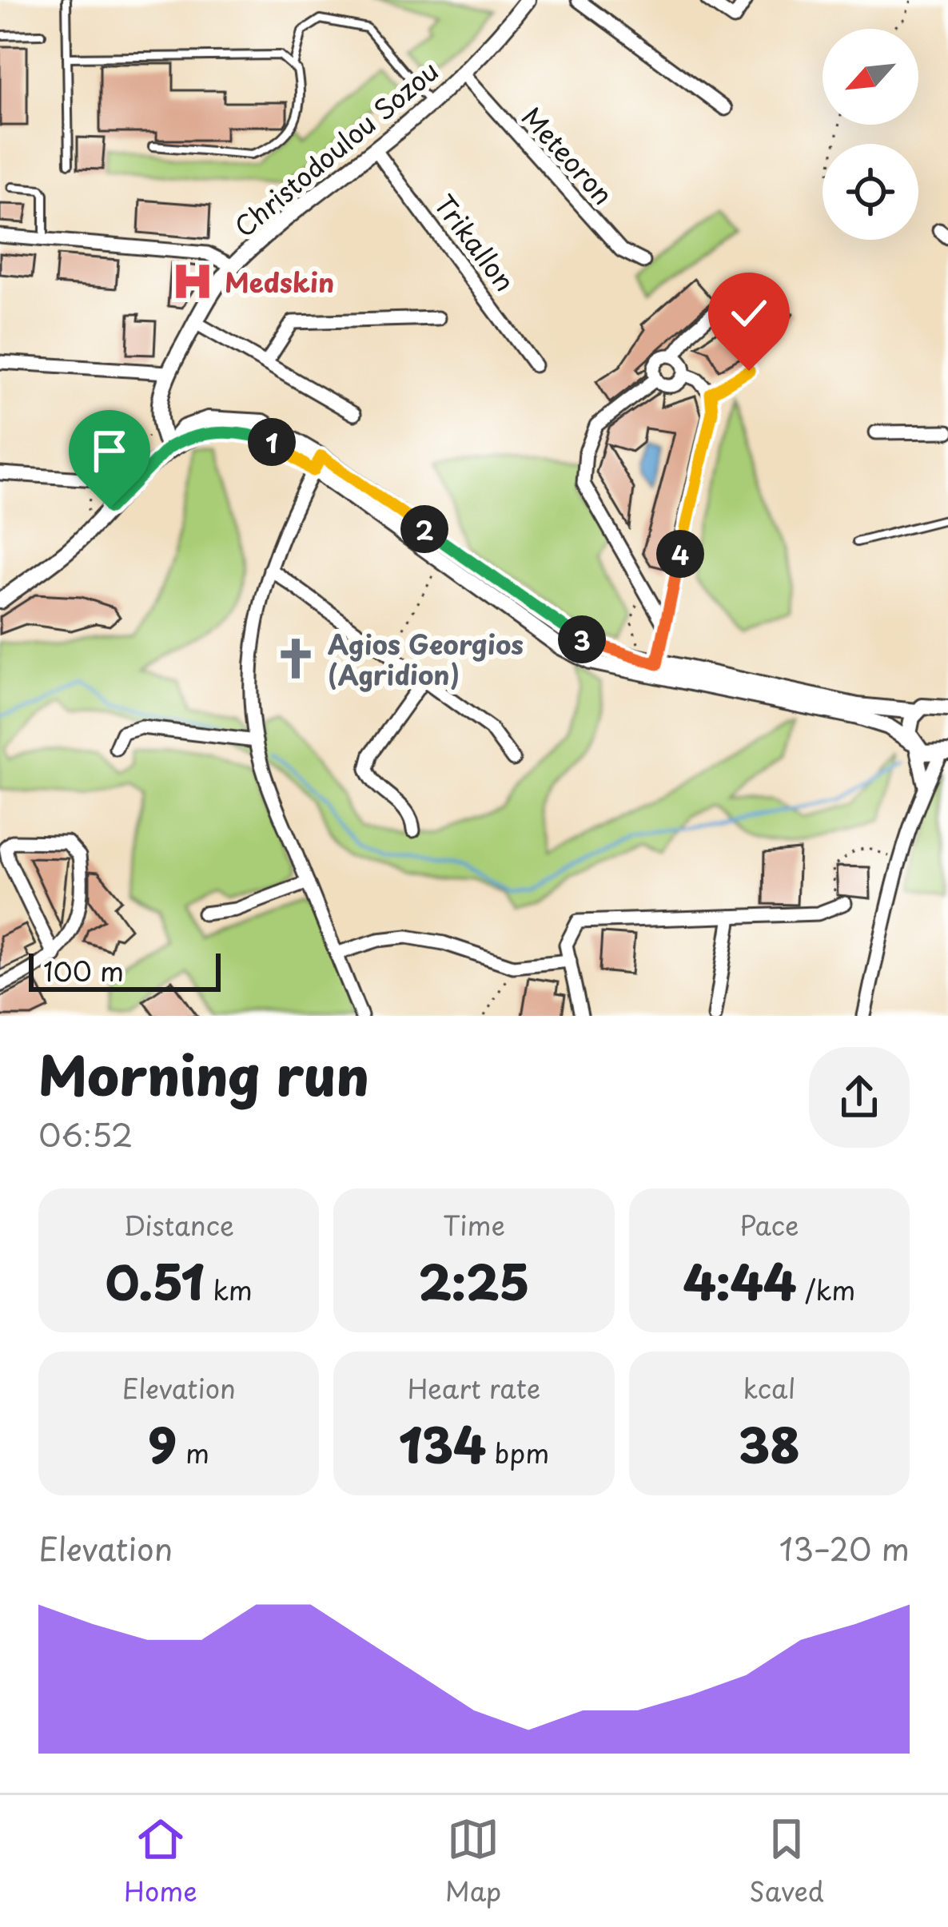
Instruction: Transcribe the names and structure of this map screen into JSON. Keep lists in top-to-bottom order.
{
  "streets": {
    "street": ["Christodoulou Sozou", "Meteoron", "Trikallon"]
  },
  "crossings": [
    ["Christodoulou Sozou", "Meteoron"],
    ["Christodoulou Sozou", "Trikallon"]
  ],
  "places": {
    "hospital": ["Medskin"],
    "church": ["Agios Georgios (Agridion)"]
  },
  "scale_bar": "100 m",
  "north": "bottom left",
  "page": {
    "pins": [
      "1",
      "2",
      "4",
      "3"
    ],
    "scale": "100 m",
    "heading": ["Morning run", "06:52"],
    "stats": [
      ["Distance", "0.51 km"],
      ["Time", "2:25"],
      ["Pace", "4:44 /km"],
      ["Elevation", "9 m"],
      ["Heart rate", "134 bpm"],
      ["kcal", "38"]
    ],
    "chart": ["Elevation", "13–20 m"],
    "tabs": ["Home", "Map", "Saved"]
  }
}
